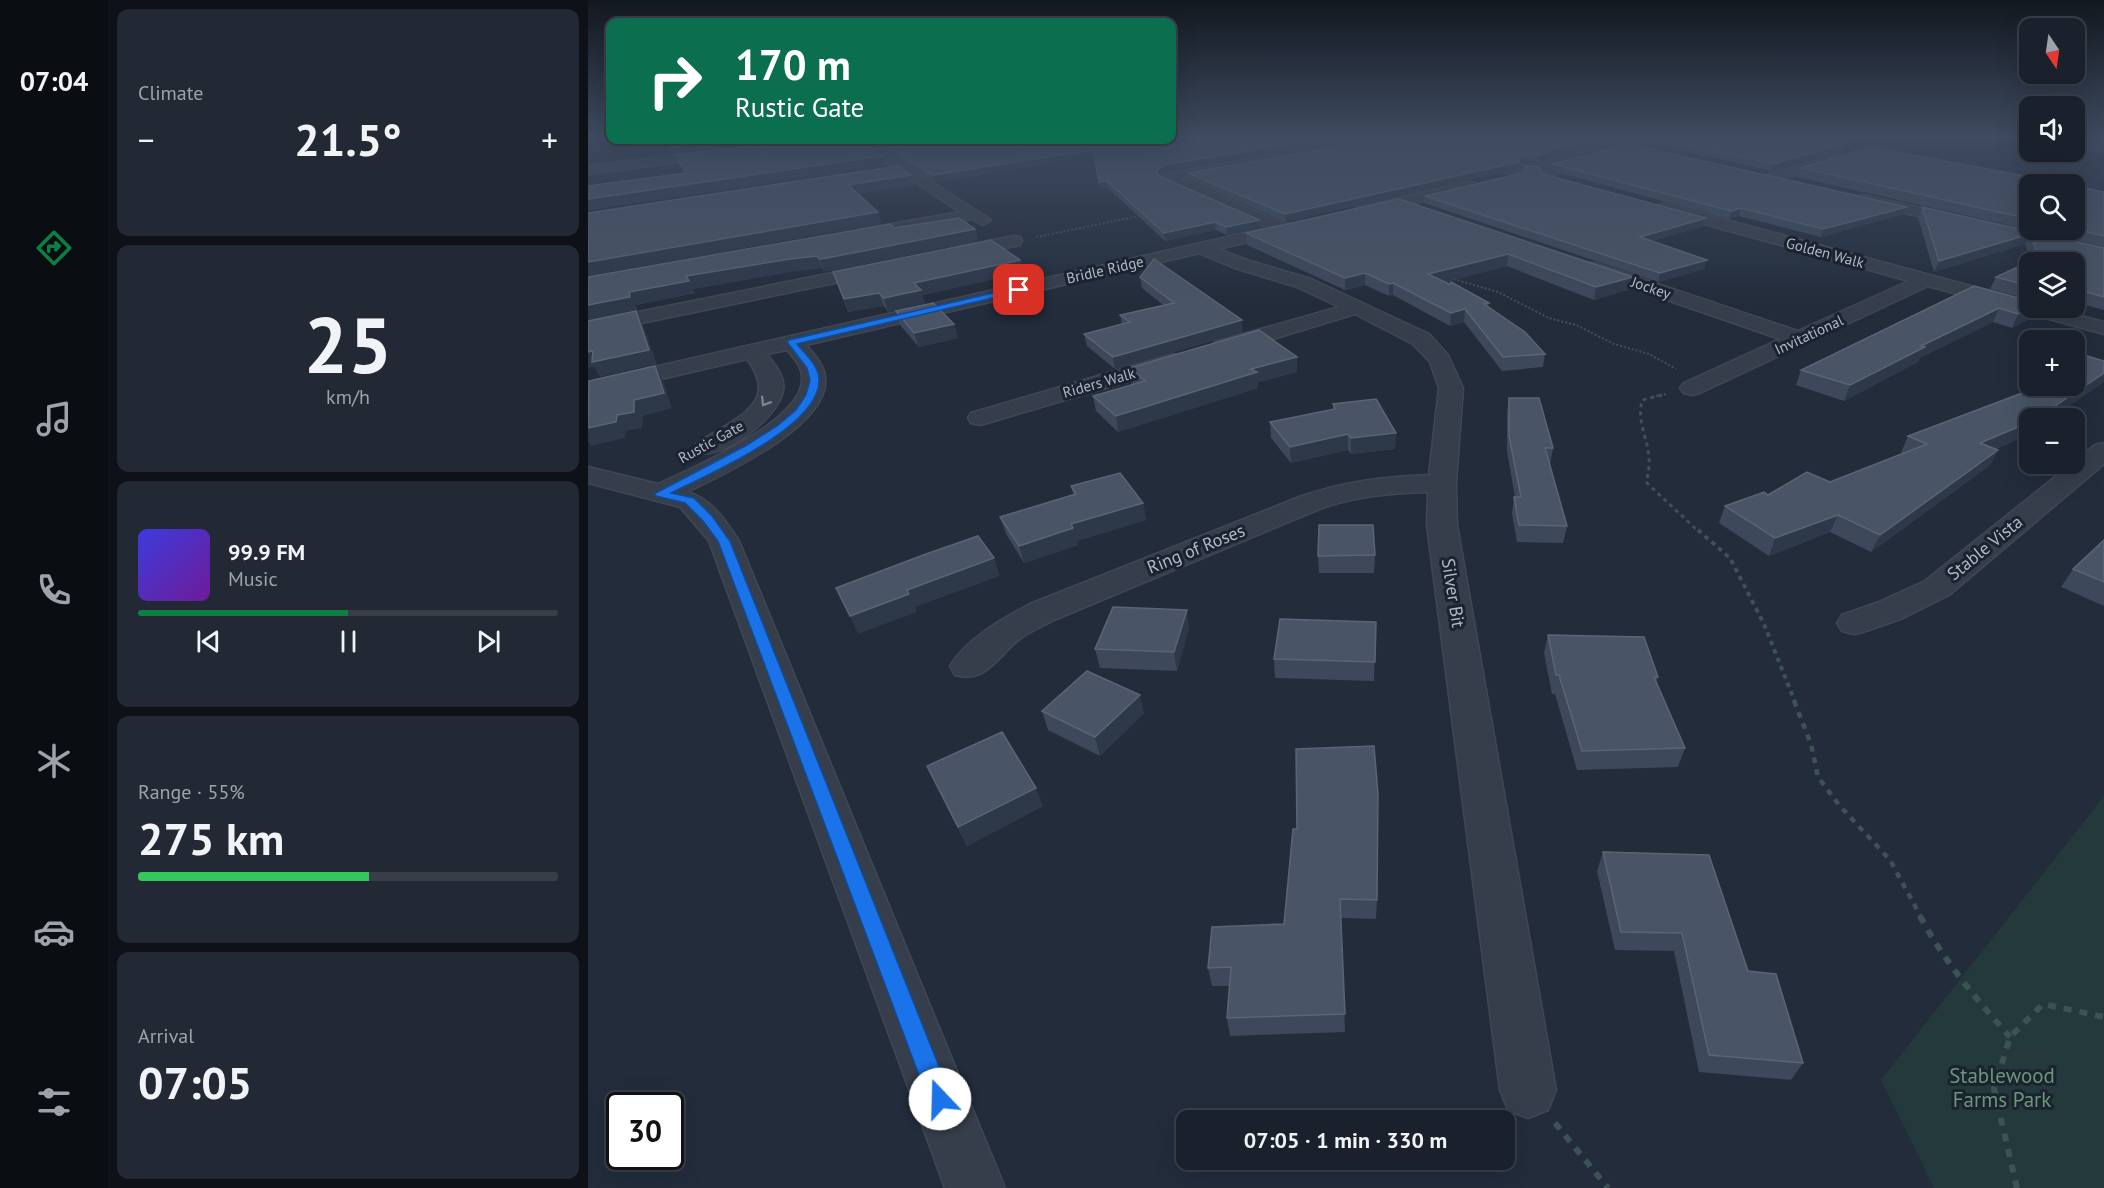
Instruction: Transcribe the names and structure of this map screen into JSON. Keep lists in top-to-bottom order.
{
  "streets": {
    "street": [
      "Golden Walk",
      "Bridle Ridge",
      "Jockey",
      "Invitational",
      "Riders Walk",
      "Rustic Gate",
      "Stable Vista",
      "Ring of Roses",
      "Silver Bit"
    ]
  },
  "crossings": [
    ["Golden Walk", "Invitational"],
    ["Bridle Ridge", "Rustic Gate"],
    ["Bridle Ridge", "Silver Bit"],
    ["Jockey", "Invitational"],
    ["Riders Walk", "Silver Bit"],
    ["Ring of Roses", "Silver Bit"]
  ],
  "one_way": ["Rustic Gate"],
  "parks": ["Stablewood Farms Park"],
  "north": "bottom",
  "page": {
    "tabs": "07:04",
    "tile": [
      "Climate",
      ["25", "km/h"],
      ["Range · 55%", "275 km"],
      ["Arrival", "07:05"]
    ],
    "map_buttons": ["+", "−"],
    "turn": ["170 m", "Rustic Gate"],
    "heat": ["−", "21.5°", "+"],
    "song": ["99.9 FM", "Music"],
    "limit": "30",
    "trip": "07:05 · 1 min · 330 m"
  }
}
